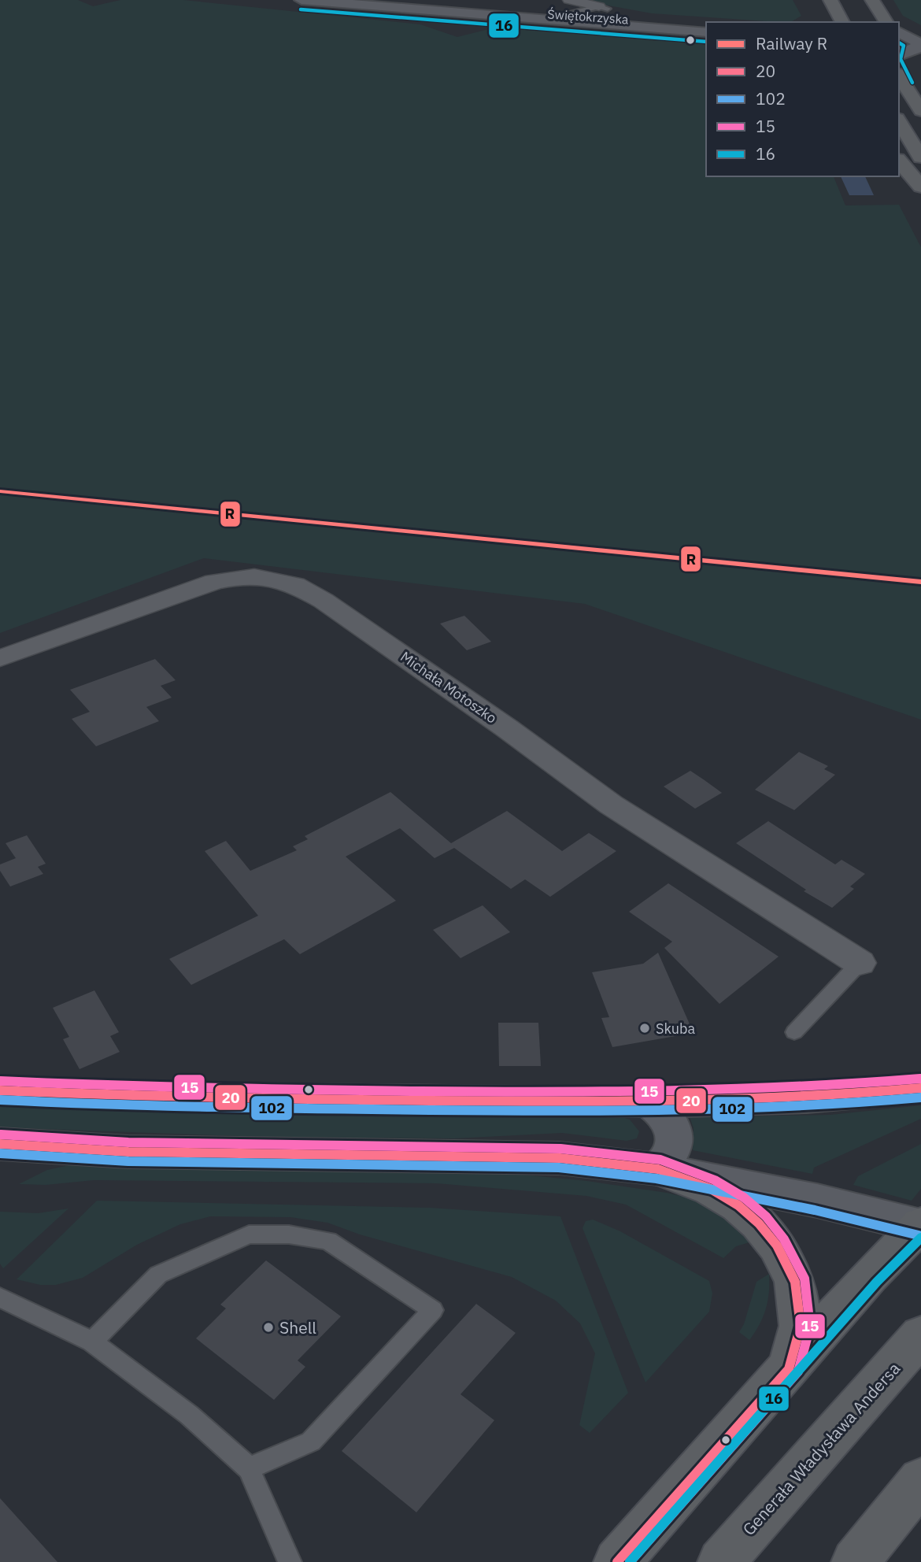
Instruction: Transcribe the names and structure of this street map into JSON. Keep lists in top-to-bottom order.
{
  "streets": {
    "highway": ["Generała Władysława Andersa"],
    "main road": ["Świętokrzyska"],
    "street": ["Michała Motoszko"]
  },
  "places": ["Skuba", "Shell"],
  "lines": [
    "transit line 16",
    "rail line R",
    "transit line 15",
    "transit line 20",
    "transit line 102"
  ],
  "legend": [
    "Railway R",
    "20",
    "102",
    "15",
    "16"
  ]
}
